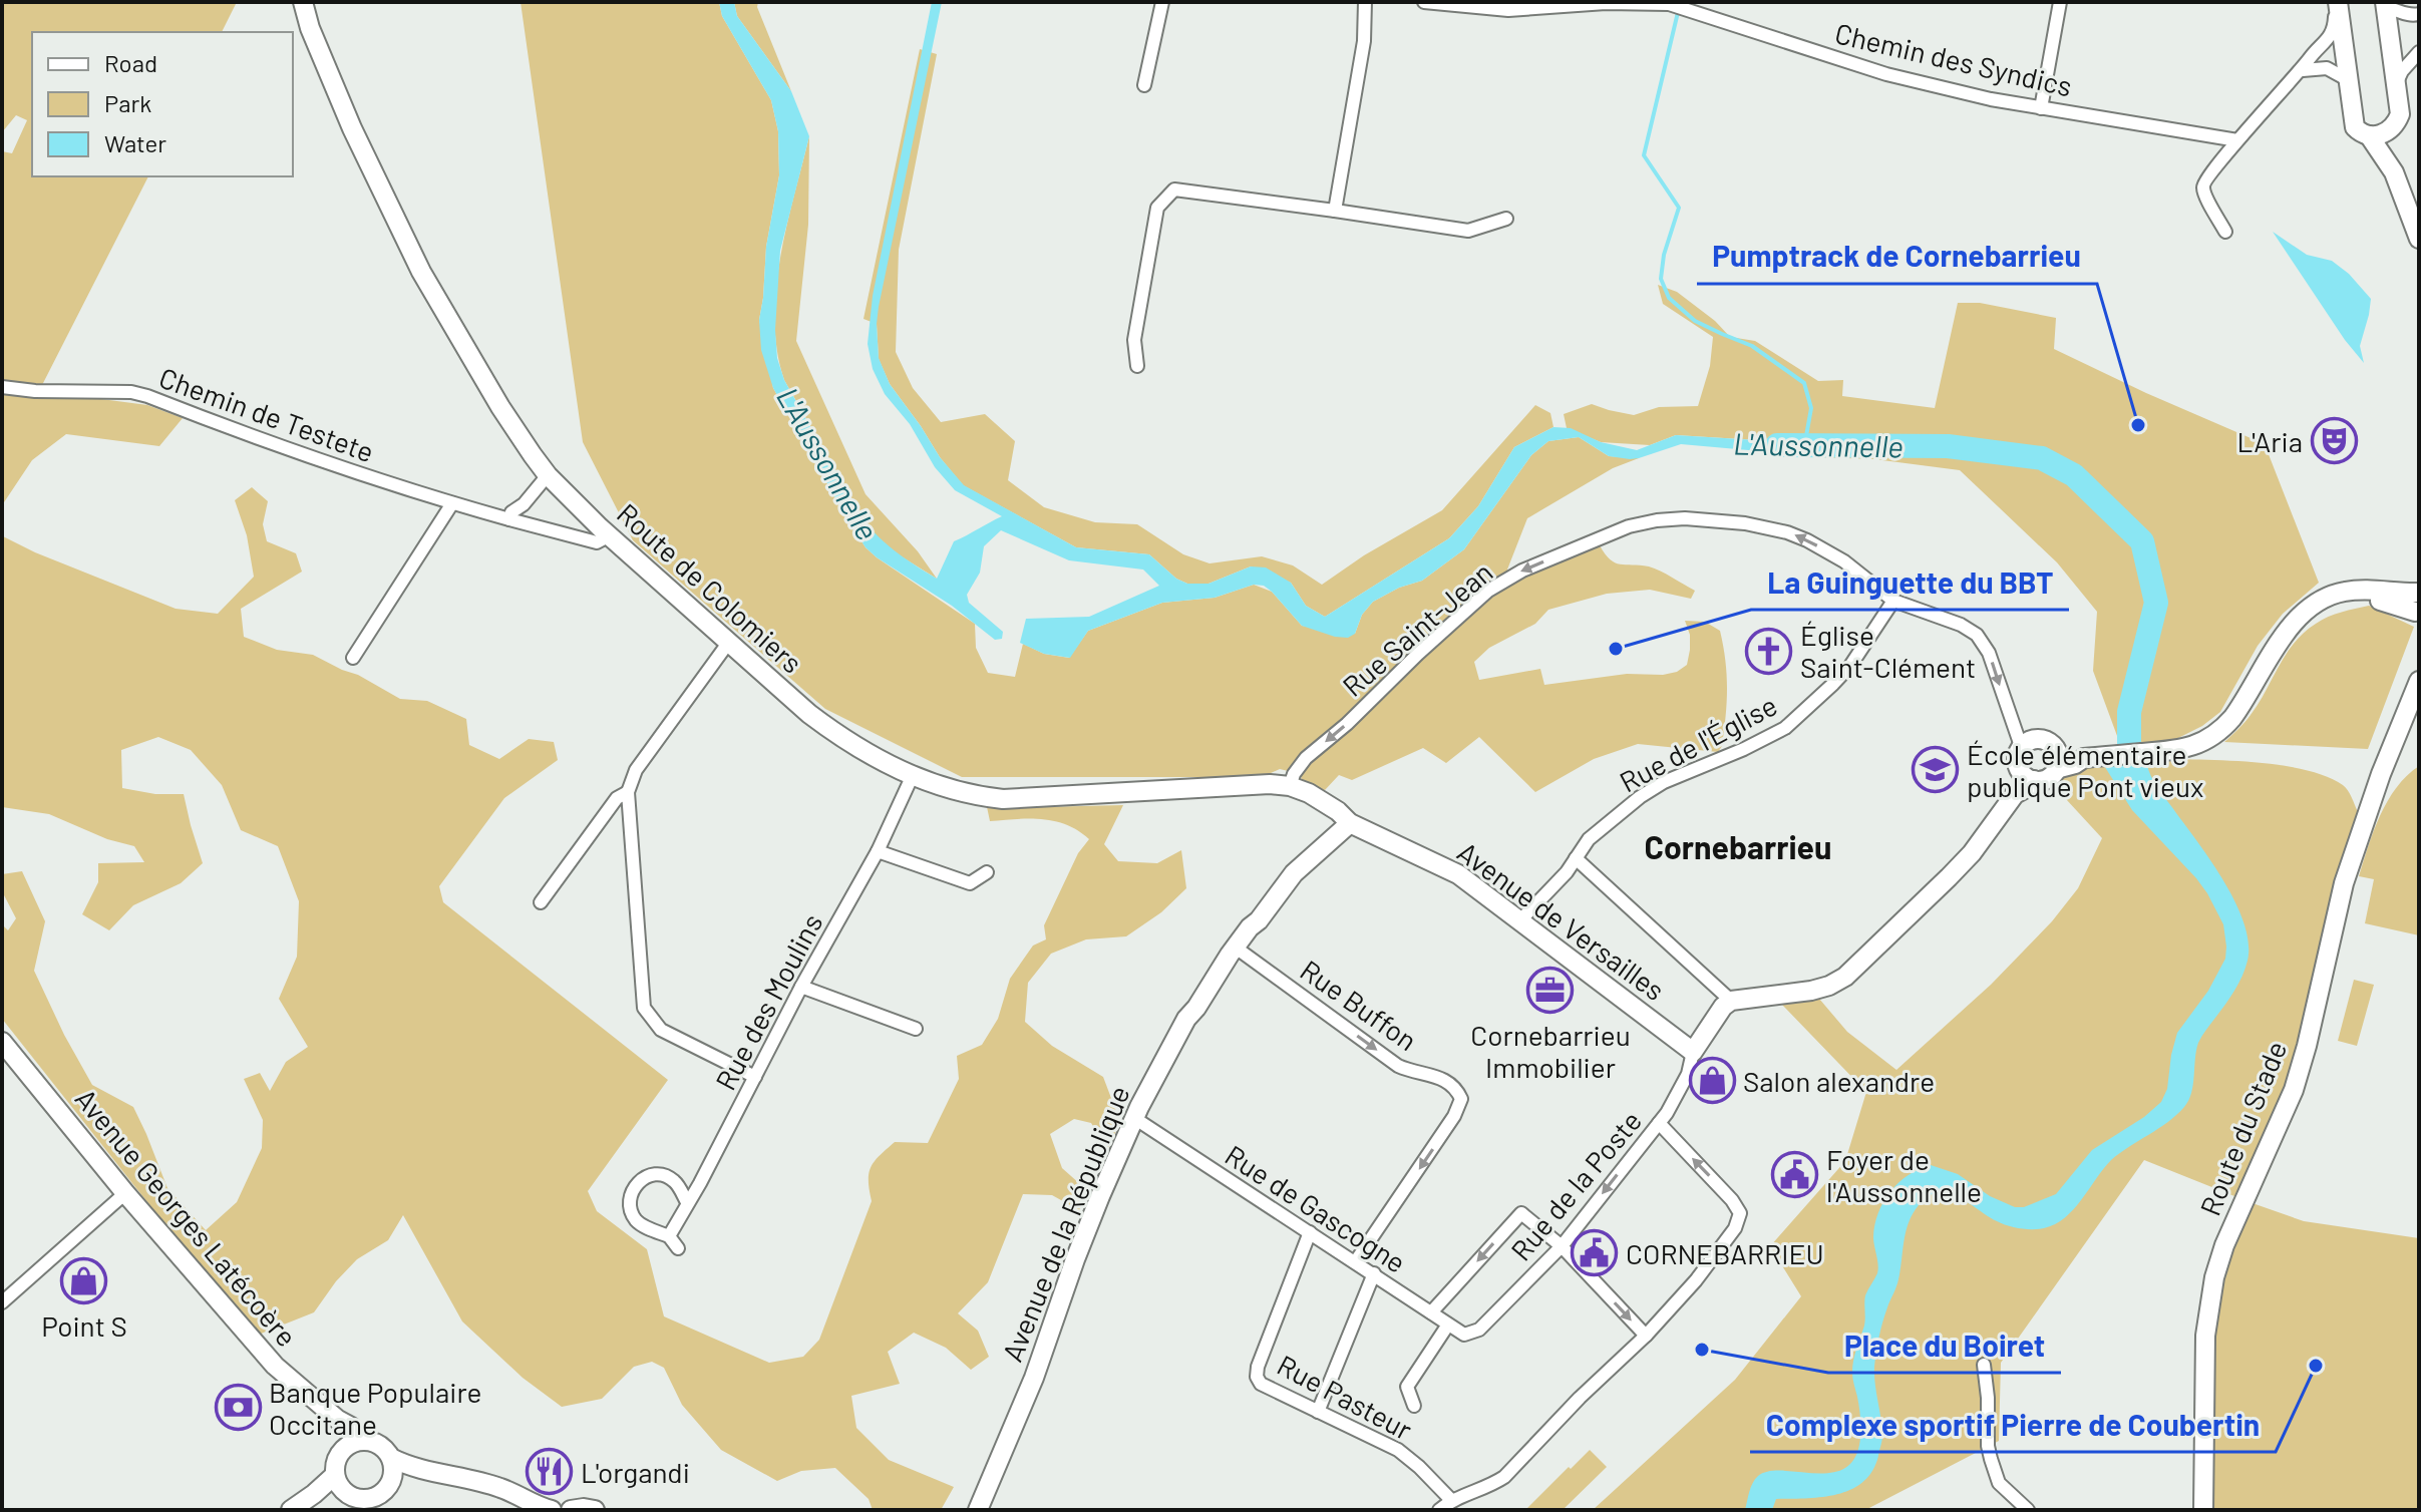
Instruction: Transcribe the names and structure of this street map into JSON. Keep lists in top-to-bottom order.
{
  "streets": {
    "street": [
      "Chemin des Syndics",
      "Chemin de Testete",
      "Route de Colomiers",
      "Rue Saint-Jean",
      "Rue de l'Église",
      "Avenue de Versailles",
      "Rue des Moulins",
      "Rue Buffon",
      "Route du Stade",
      "Rue de la Poste",
      "Rue de Gascogne",
      "Avenue Georges Latécoère",
      "Avenue de la République",
      "Rue Pasteur"
    ]
  },
  "crossings": [
    ["Chemin de Testete", "Route de Colomiers"],
    ["Route de Colomiers", "Rue Saint-Jean"],
    ["Route de Colomiers", "Avenue de Versailles"],
    ["Route de Colomiers", "Rue des Moulins"],
    ["Route de Colomiers", "Avenue de la République"],
    ["Rue Saint-Jean", "Rue de l'Église"],
    ["Rue de l'Église", "Avenue de Versailles"],
    ["Avenue de Versailles", "Rue de la Poste"],
    ["Avenue de Versailles", "Avenue de la République"],
    ["Rue Buffon", "Rue de Gascogne"],
    ["Rue Buffon", "Avenue de la République"],
    ["Rue de la Poste", "Rue de Gascogne"],
    ["Rue de Gascogne", "Avenue de la République"],
    ["Rue de Gascogne", "Rue Pasteur"]
  ],
  "one_way": ["Rue de la Poste"],
  "districts": ["Cornebarrieu"],
  "water": ["L'Aussonnelle"],
  "places": {
    "other": [
      "Pumptrack de Cornebarrieu",
      "La Guinguette du BBT",
      "Place du Boiret",
      "Complexe sportif Pierre de Coubertin"
    ],
    "theatre": ["L'Aria"],
    "church": ["Église Saint-Clément"],
    "school or university": ["École élémentaire publique Pont vieux"],
    "office": ["Cornebarrieu Immobilier"],
    "shop": ["Salon alexandre", "Point S"],
    "public building": ["Foyer de l'Aussonnelle", "CORNEBARRIEU"],
    "bank": ["Banque Populaire Occitane"],
    "restaurant": ["L'organdi"]
  },
  "legend": ["Road", "Park", "Water"]
}
